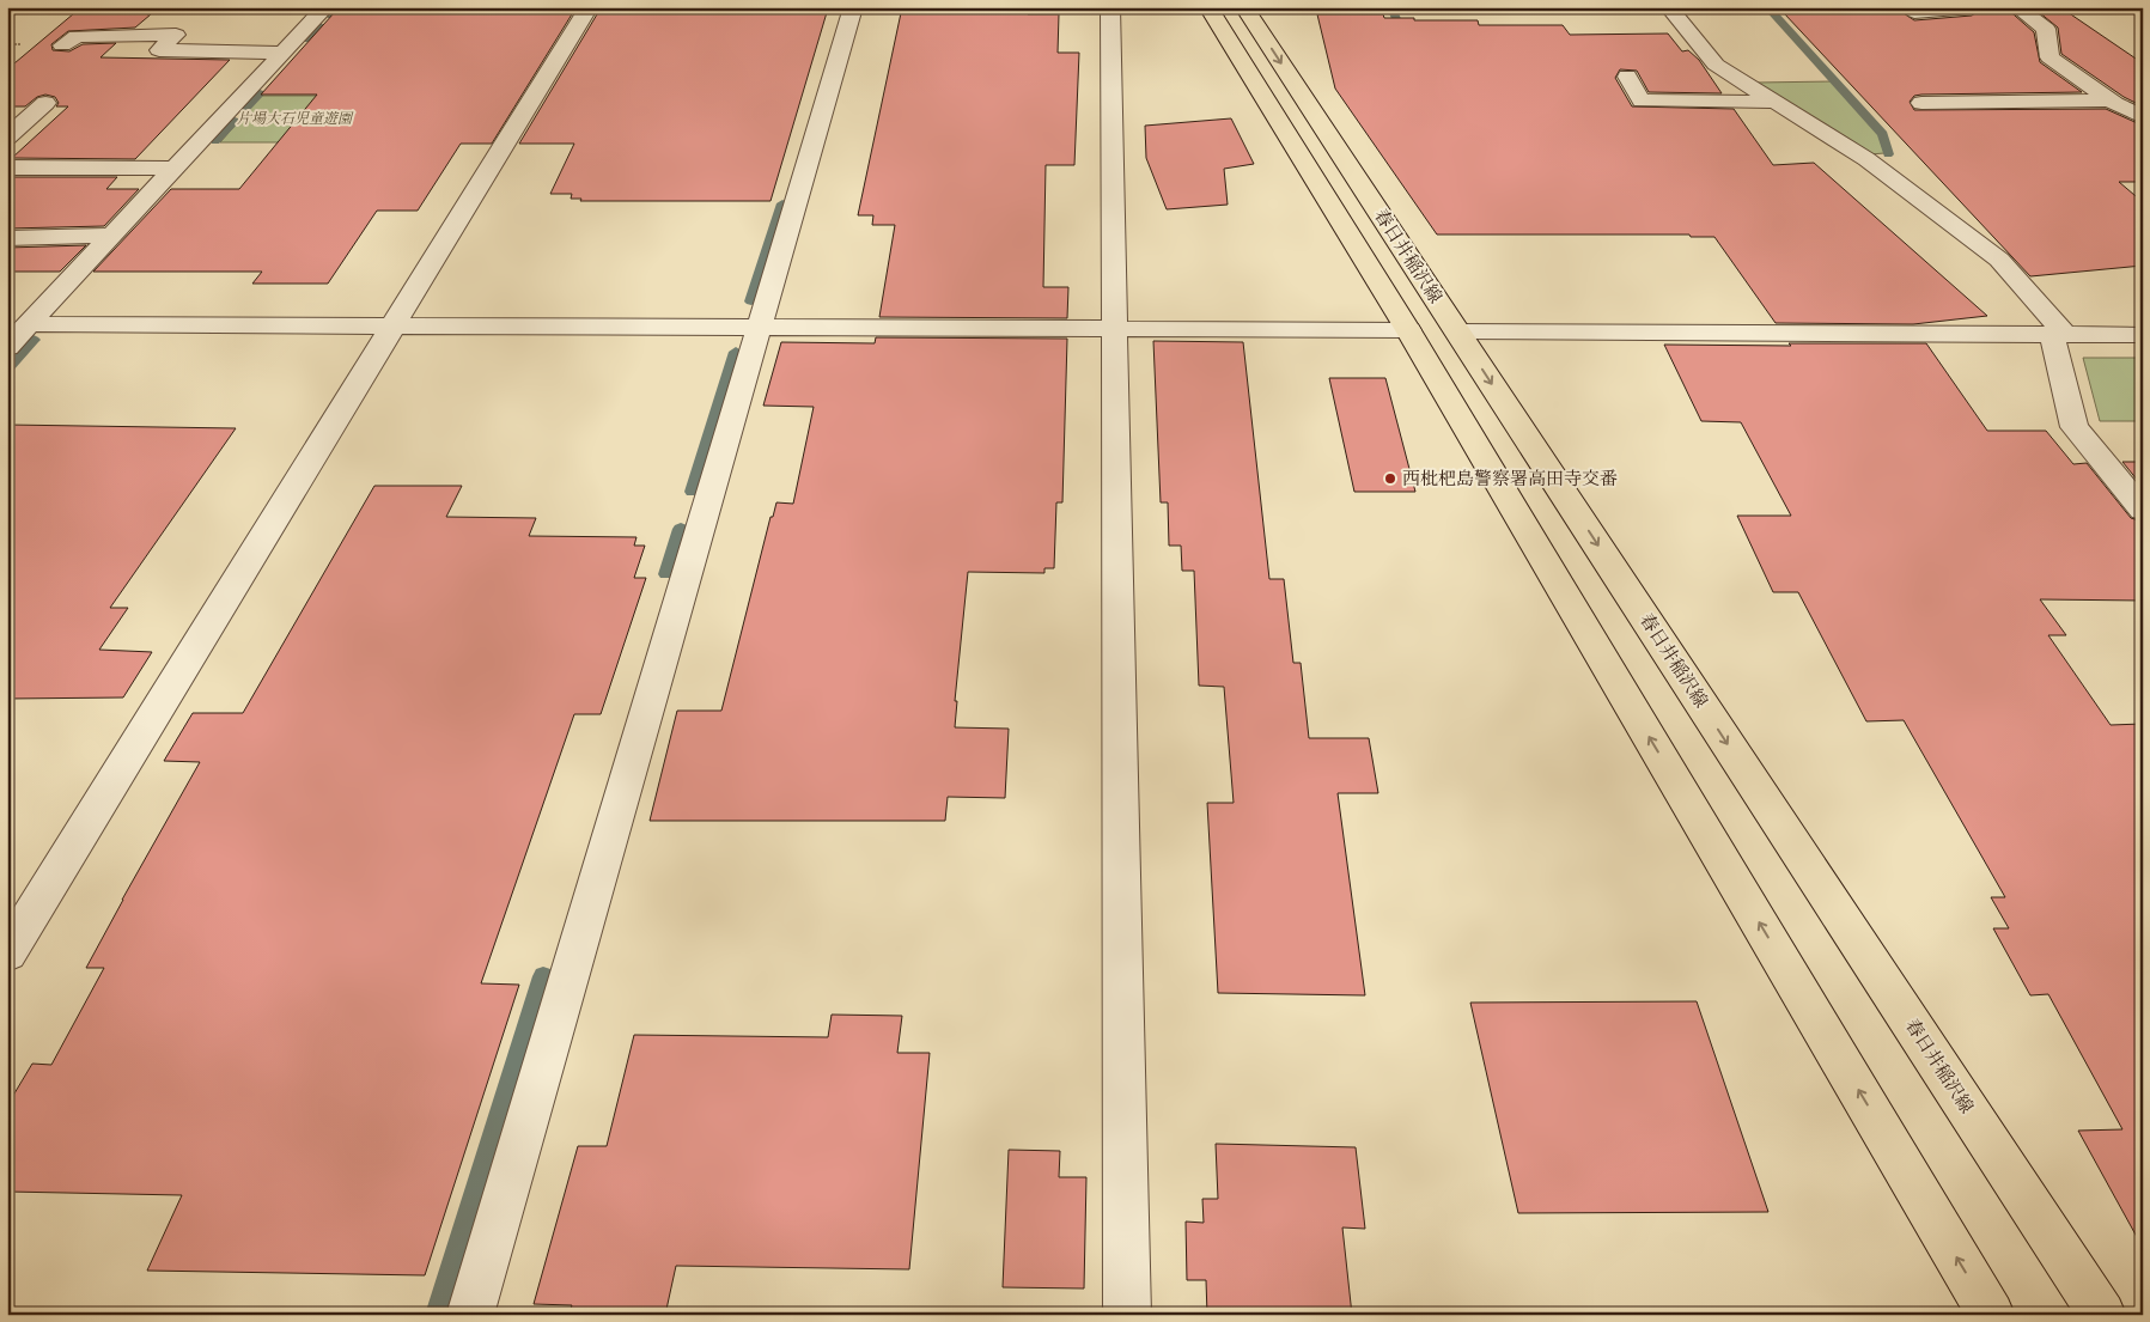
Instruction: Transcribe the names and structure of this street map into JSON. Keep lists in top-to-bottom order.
{
  "streets": {
    "main road": ["春日井稲沢線"]
  },
  "parks": ["片場大石児童遊園"],
  "places": ["西枇杷島警察署高田寺交番"]
}
